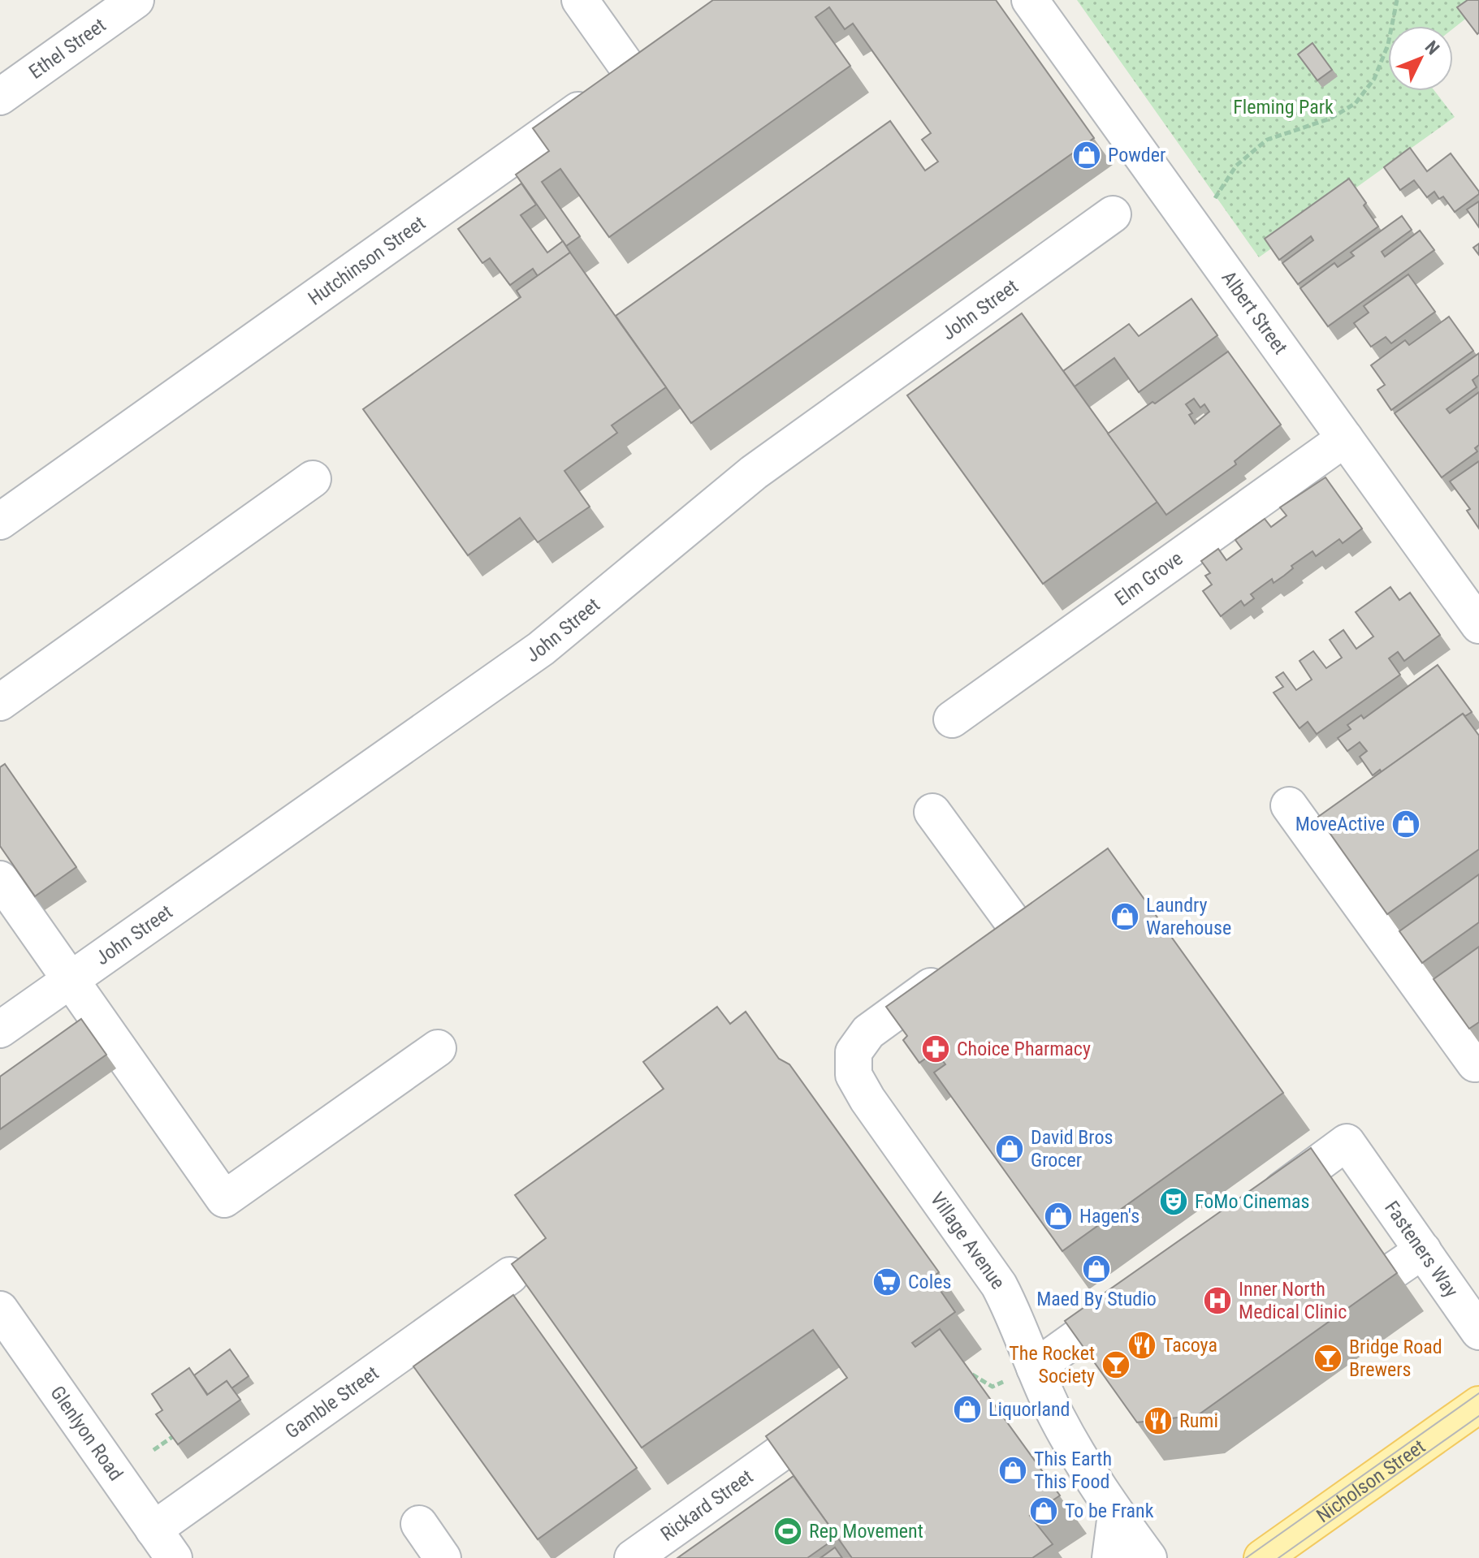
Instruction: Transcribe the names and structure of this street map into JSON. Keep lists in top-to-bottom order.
{
  "streets": {
    "main road": ["Nicholson Street"],
    "street": [
      "Ethel Street",
      "Hutchinson Street",
      "John Street",
      "Albert Street",
      "Elm Grove",
      "Village Avenue",
      "Fasteners Way",
      "Gamble Street",
      "Glenlyon Road",
      "Rickard Street"
    ]
  },
  "crossings": [
    ["John Street", "Albert Street"],
    ["Albert Street", "Elm Grove"],
    ["Gamble Street", "Glenlyon Road"]
  ],
  "parks": ["Fleming Park"],
  "places": {
    "shop": [
      "Powder",
      "MoveActive",
      "Laundry Warehouse",
      "David Bros Grocer",
      "Hagen's",
      "Maed By Studio",
      "Liquorland",
      "This Earth This Food",
      "To be Frank"
    ],
    "pharmacy": ["Choice Pharmacy"],
    "theatre": ["FoMo Cinemas"],
    "supermarket": ["Coles"],
    "hospital": ["Inner North Medical Clinic"],
    "restaurant": ["Tacoya", "Rumi"],
    "bar": ["Bridge Road Brewers", "The Rocket Society"],
    "sports": ["Rep Movement"]
  },
  "north": "top right"
}
